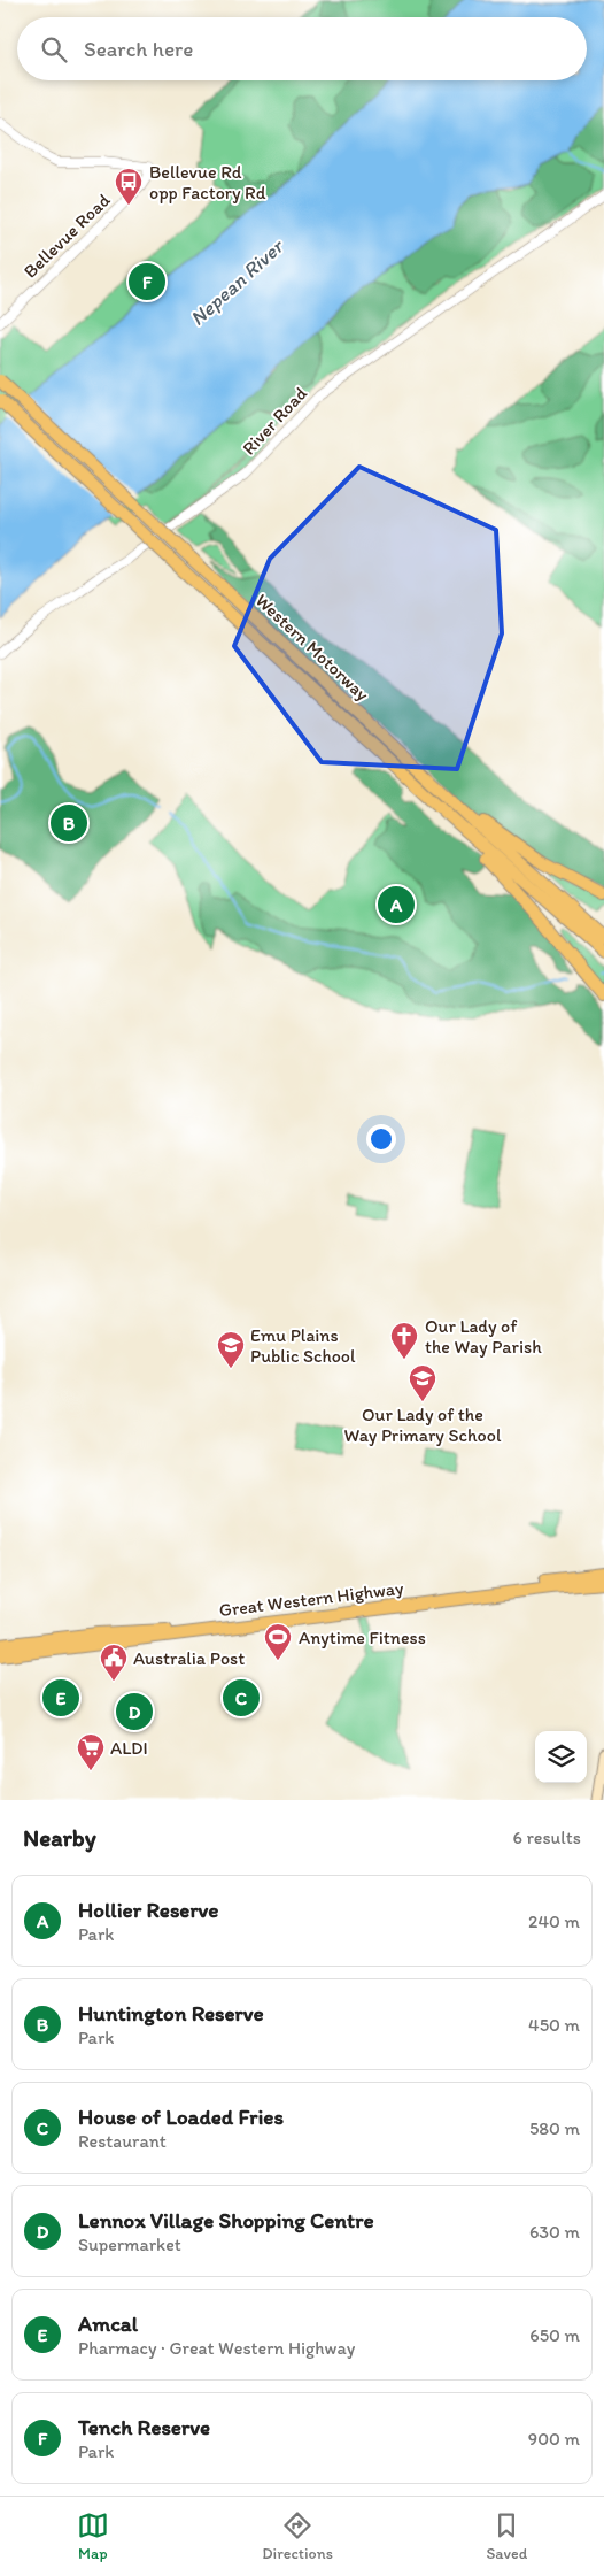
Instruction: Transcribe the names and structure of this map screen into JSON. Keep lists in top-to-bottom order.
{
  "streets": {
    "highway": ["Western Motorway", "Great Western Highway"],
    "street": ["Bellevue Road", "River Road"]
  },
  "water": ["Nepean River"],
  "places": {
    "bus stop": ["Bellevue Rd opp Factory Rd"],
    "church": ["Our Lady of the Way Parish"],
    "school or university": ["Emu Plains Public School", "Our Lady of the Way Primary School"],
    "sports": ["Anytime Fitness"],
    "public building": ["Australia Post"],
    "supermarket": ["ALDI"]
  },
  "page": {
    "search": "Search here",
    "pins": [
      "F",
      "B",
      "A",
      "C",
      "E",
      "D"
    ],
    "heading": ["Nearby", "6 results"],
    "list": [
      {
        "mark": "A",
        "name": "Hollier Reserve",
        "note": "Park",
        "value": "240 m"
      },
      {
        "mark": "B",
        "name": "Huntington Reserve",
        "note": "Park",
        "value": "450 m"
      },
      {
        "mark": "C",
        "name": "House of Loaded Fries",
        "note": "Restaurant",
        "value": "580 m"
      },
      {
        "mark": "D",
        "name": "Lennox Village Shopping Centre",
        "note": "Supermarket",
        "value": "630 m"
      },
      {
        "mark": "E",
        "name": "Amcal",
        "note": "Pharmacy · Great Western Highway",
        "value": "650 m"
      },
      {
        "mark": "F",
        "name": "Tench Reserve",
        "note": "Park",
        "value": "900 m"
      }
    ],
    "nav": ["Map", "Directions", "Saved"]
  }
}
